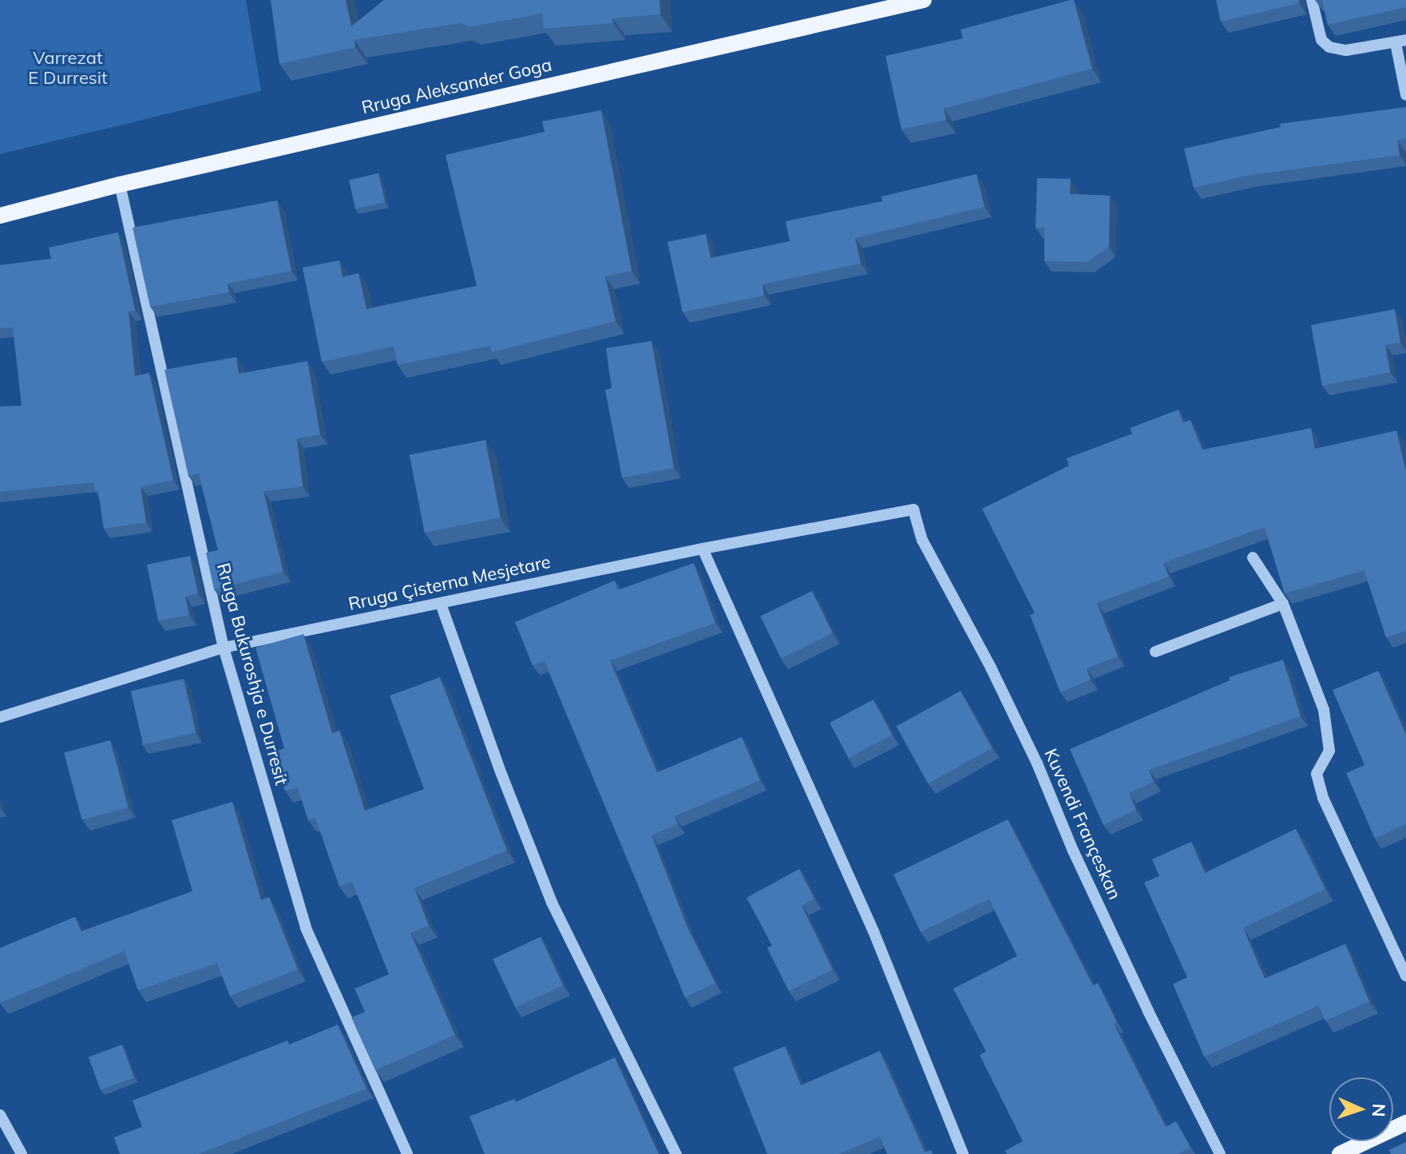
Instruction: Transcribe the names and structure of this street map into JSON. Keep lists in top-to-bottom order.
{
  "streets": {
    "main road": ["Rruga Aleksander Goga"],
    "street": ["Rruga Çisterna Mesjetare", "Rruga Bukuroshja e Durresit", "Kuvendi Françeskan"]
  },
  "crossings": [
    ["Rruga Aleksander Goga", "Rruga Bukuroshja e Durresit"],
    ["Rruga Çisterna Mesjetare", "Rruga Bukuroshja e Durresit"],
    ["Rruga Çisterna Mesjetare", "Kuvendi Françeskan"]
  ],
  "parks": ["Varrezat E Durresit"],
  "north": "right"
}
